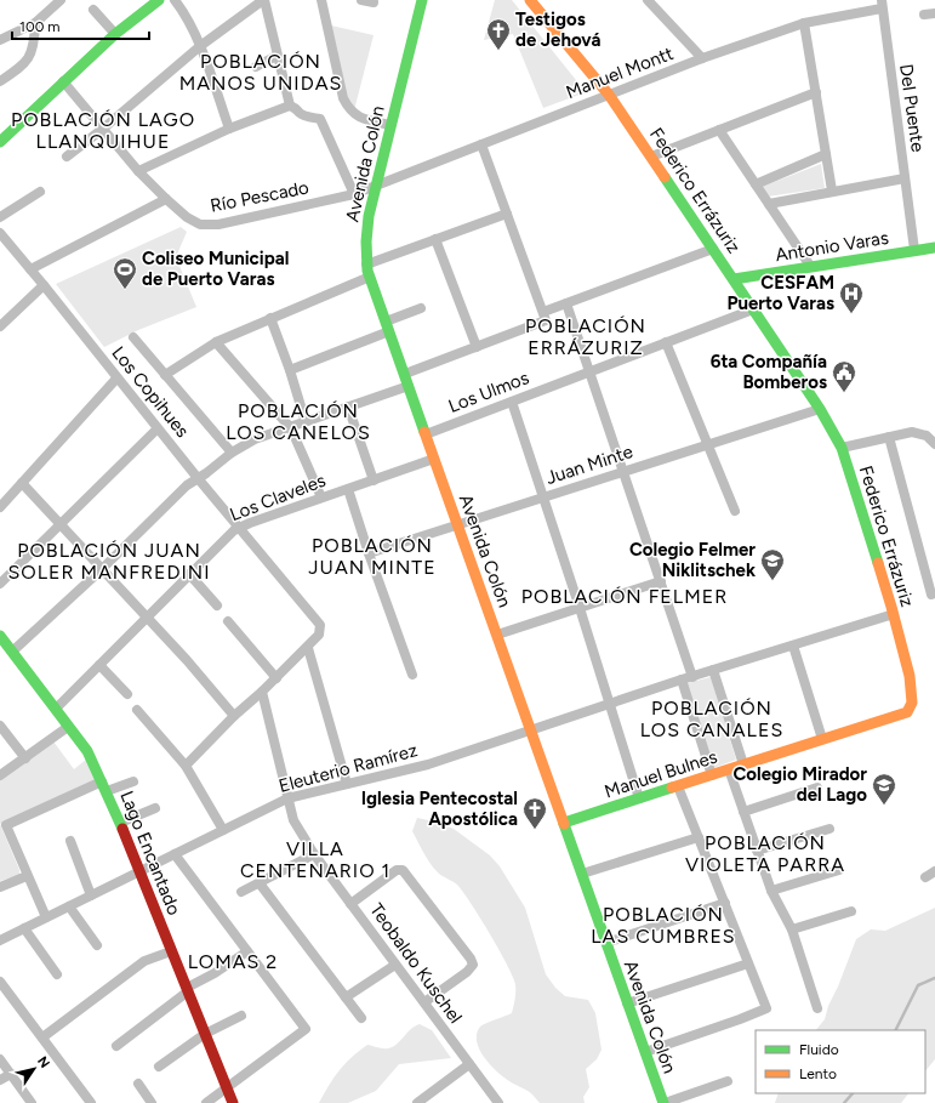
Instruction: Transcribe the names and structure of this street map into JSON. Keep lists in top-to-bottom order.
{
  "streets": {
    "street": [
      "Manuel Montt",
      "Del Puente",
      "Avenida Colón",
      "Federico Errázuriz",
      "Río Pescado",
      "Antonio Varas",
      "Los Copihues",
      "Los Ulmos",
      "Juan Minte",
      "Los Claveles",
      "Eleuterio Ramírez",
      "Manuel Bulnes",
      "Lago Encantado",
      "Teobaldo Kuschel"
    ]
  },
  "crossings": [
    ["Manuel Montt", "Del Puente"],
    ["Manuel Montt", "Avenida Colón"],
    ["Manuel Montt", "Federico Errázuriz"],
    ["Manuel Montt", "Río Pescado"],
    ["Del Puente", "Antonio Varas"],
    ["Avenida Colón", "Río Pescado"],
    ["Avenida Colón", "Los Ulmos"],
    ["Avenida Colón", "Juan Minte"],
    ["Avenida Colón", "Los Claveles"],
    ["Avenida Colón", "Eleuterio Ramírez"],
    ["Avenida Colón", "Manuel Bulnes"],
    ["Federico Errázuriz", "Antonio Varas"],
    ["Federico Errázuriz", "Los Ulmos"],
    ["Federico Errázuriz", "Juan Minte"],
    ["Federico Errázuriz", "Eleuterio Ramírez"],
    ["Federico Errázuriz", "Manuel Bulnes"],
    ["Los Copihues", "Los Claveles"],
    ["Los Claveles", "Lago Encantado"],
    ["Eleuterio Ramírez", "Lago Encantado"],
    ["Eleuterio Ramírez", "Teobaldo Kuschel"]
  ],
  "districts": [
    "POBLACIÓN MANOS UNIDAS",
    "POBLACIÓN LAGO LLANQUIHUE",
    "POBLACIÓN ERRÁZURIZ",
    "POBLACIÓN LOS CANELOS",
    "POBLACIÓN JUAN MINTE",
    "POBLACIÓN JUAN SOLER MANFREDINI",
    "POBLACIÓN FELMER",
    "POBLACIÓN LOS CANALES",
    "POBLACIÓN VIOLETA PARRA",
    "VILLA CENTENARIO 1",
    "POBLACIÓN LAS CUMBRES",
    "LOMAS 2"
  ],
  "places": {
    "church": ["Testigos de Jehová", "Iglesia Pentecostal Apostólica"],
    "sports": ["Coliseo Municipal de Puerto Varas"],
    "hospital": ["CESFAM Puerto Varas"],
    "public building": ["6ta Compañía Bomberos"],
    "school or university": ["Colegio Felmer Niklitschek", "Colegio Mirador del Lago"]
  },
  "legend": ["Fluido", "Lento"],
  "scale_bar": "100 m",
  "north": "top right"
}
